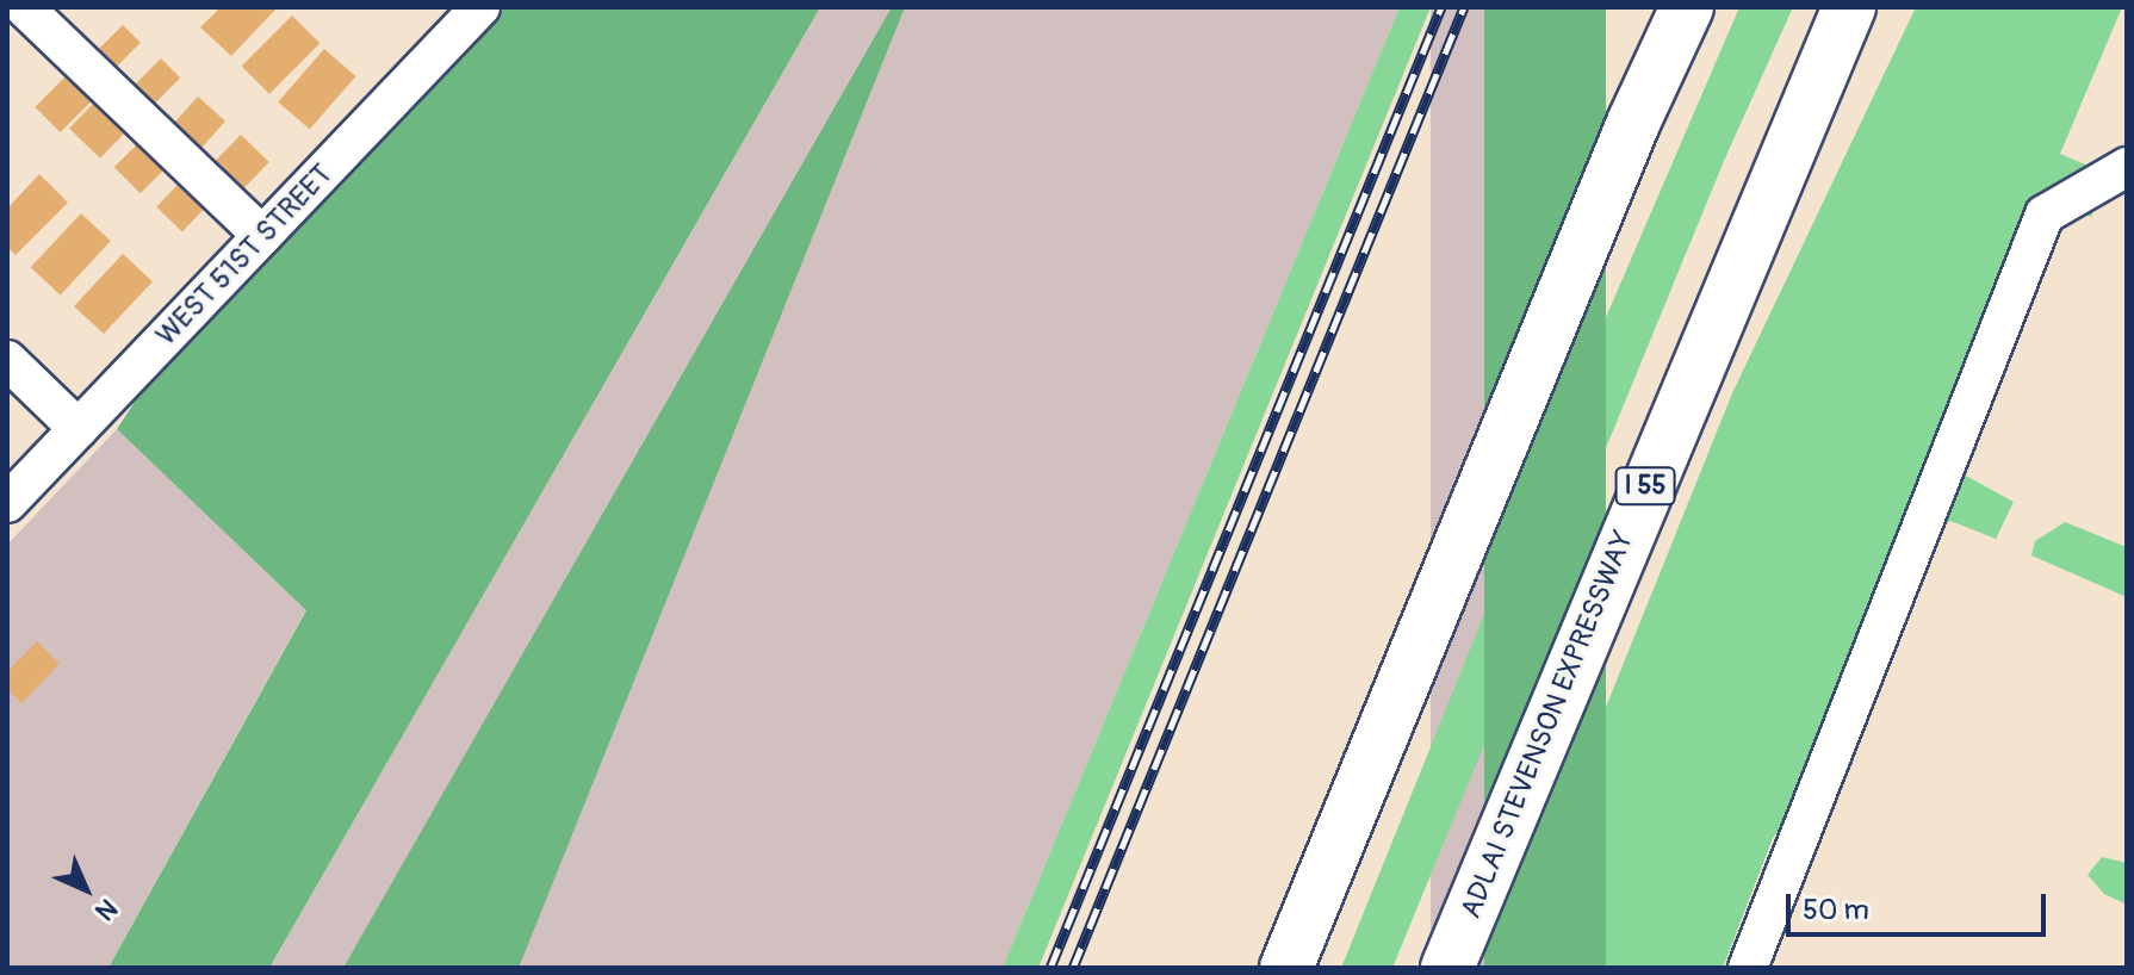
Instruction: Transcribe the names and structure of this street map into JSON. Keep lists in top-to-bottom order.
{
  "streets": {
    "highway": ["I 55", "ADLAI STEVENSON EXPRESSWAY"],
    "street": ["WEST 51ST STREET"]
  },
  "scale_bar": "50 m",
  "north": "bottom right"
}
